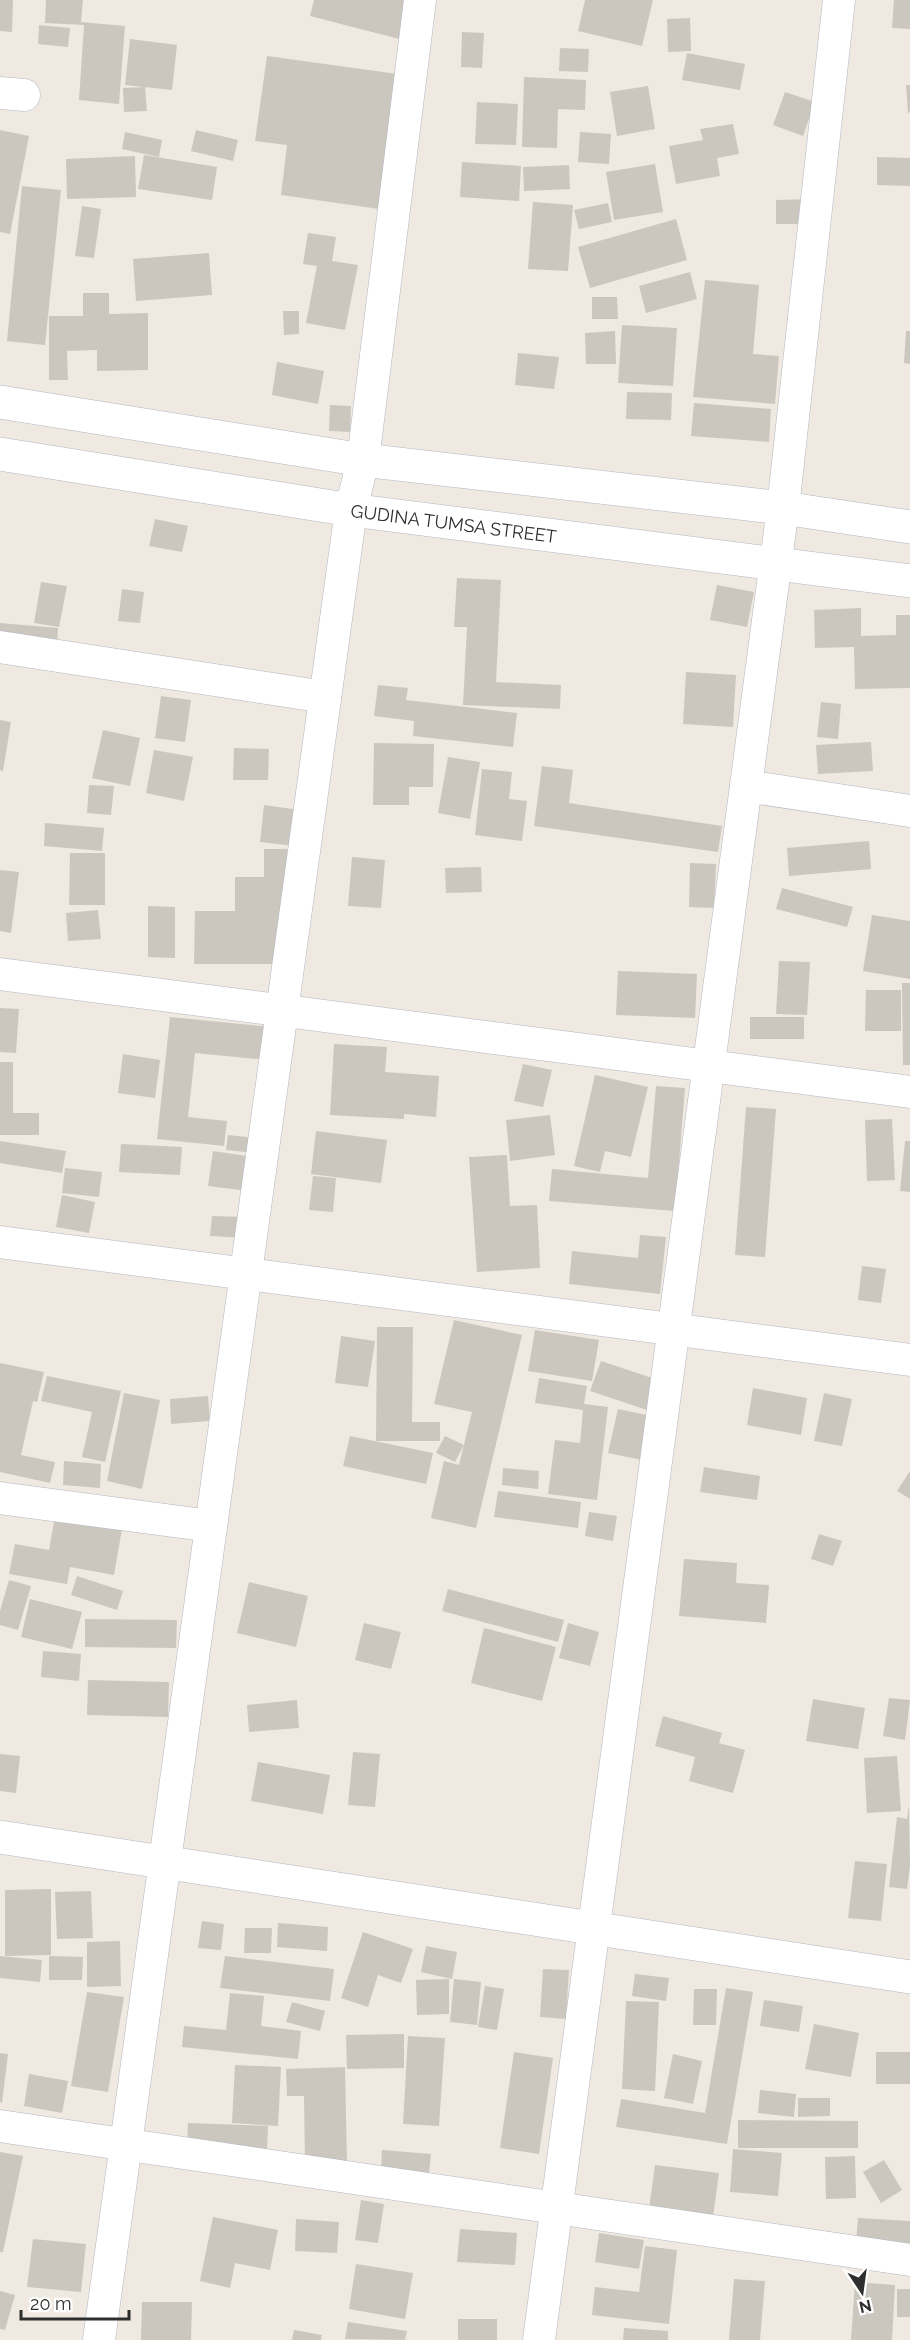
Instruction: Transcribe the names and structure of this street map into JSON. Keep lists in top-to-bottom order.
{
  "streets": {
    "street": ["GUDINA TUMSA STREET"]
  },
  "scale_bar": "20 m",
  "north": "bottom"
}
